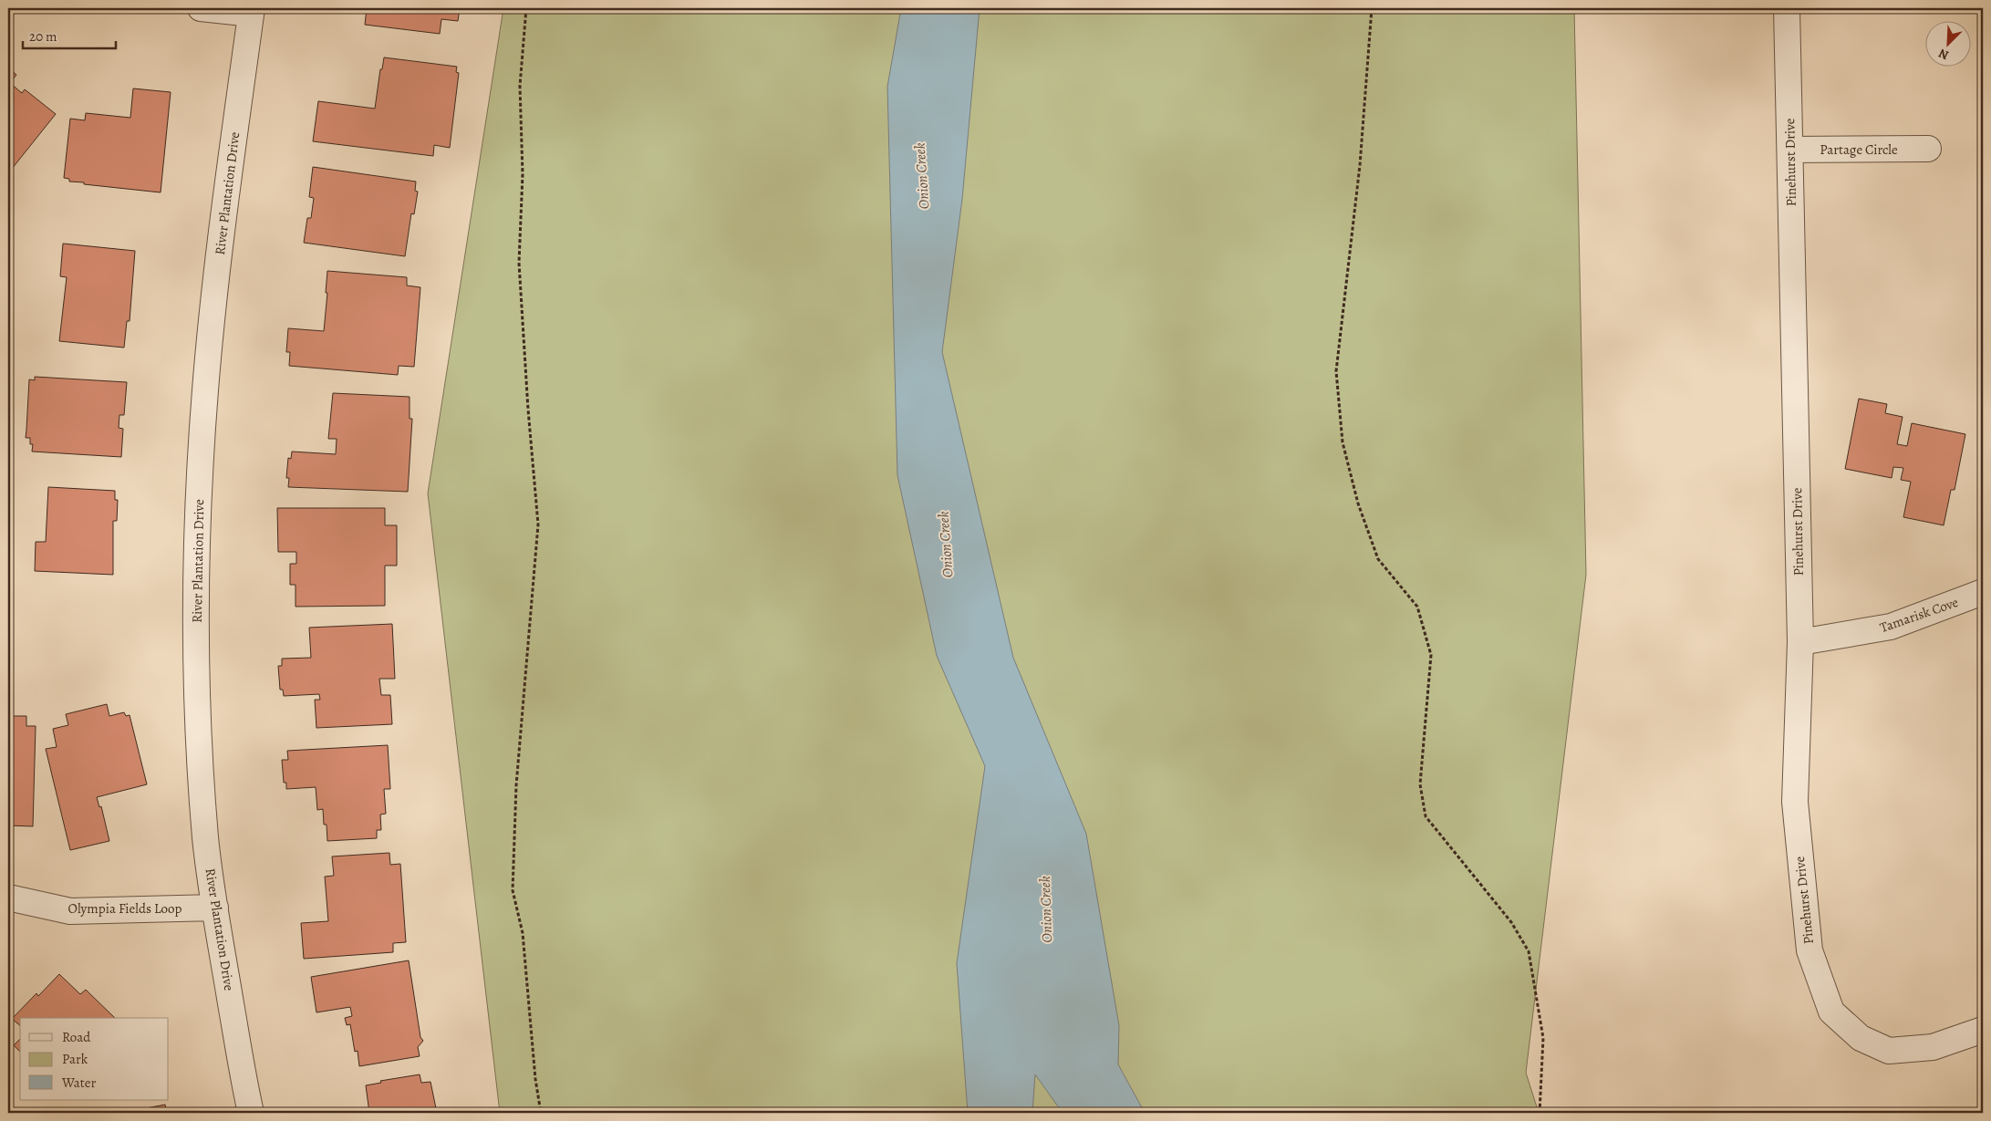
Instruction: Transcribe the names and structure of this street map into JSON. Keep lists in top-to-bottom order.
{
  "streets": {
    "street": [
      "Partage Circle",
      "Pinehurst Drive",
      "River Plantation Drive",
      "Tamarisk Cove",
      "Olympia Fields Loop"
    ]
  },
  "crossings": [
    ["Partage Circle", "Pinehurst Drive"],
    ["Pinehurst Drive", "Tamarisk Cove"],
    ["River Plantation Drive", "Olympia Fields Loop"]
  ],
  "water": ["Onion Creek"],
  "legend": ["Road", "Park", "Water"],
  "scale_bar": "20 m",
  "north": "bottom left"
}
